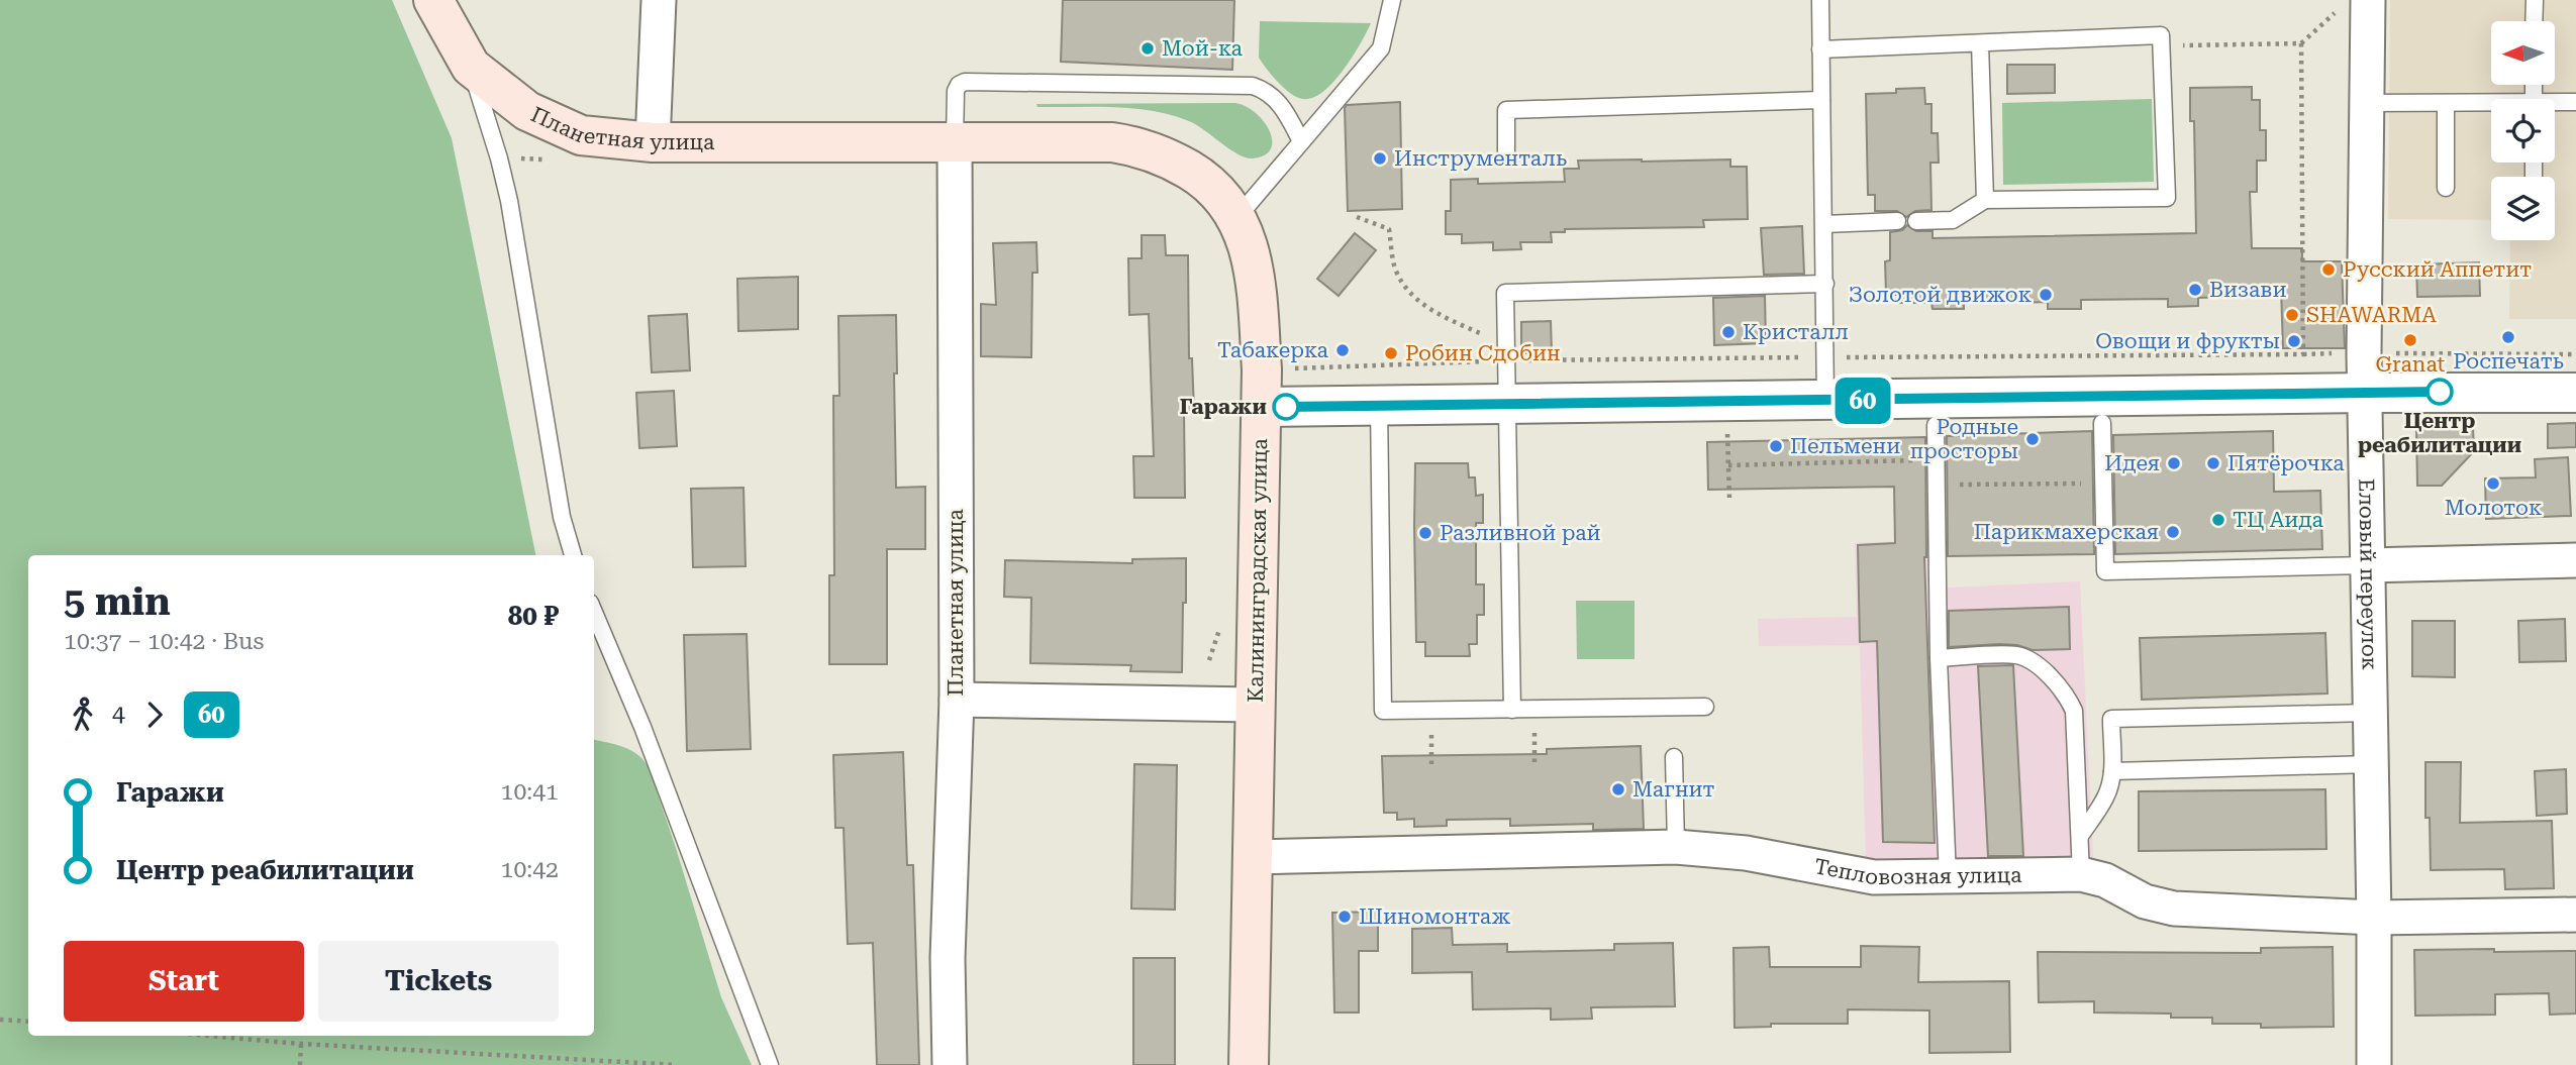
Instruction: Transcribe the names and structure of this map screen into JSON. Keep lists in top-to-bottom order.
{
  "streets": {
    "main road": ["Планетная улица", "Калининградская улица"],
    "street": ["Еловый переулок", "Тепловозная улица"]
  },
  "crossings": [
    ["Планетная улица", "Калининградская улица"],
    ["Калининградская улица", "Тепловозная улица"],
    ["Еловый переулок", "Тепловозная улица"]
  ],
  "places": [
    "Мой-ка",
    "Инструменталь",
    "Русский Аппетит",
    "Визави",
    "Золотой движок",
    "SHAWARMA",
    "Кристалл",
    "Роспечать",
    "Granat",
    "Овощи и фрукты",
    "Табакерка",
    "Робин Сдобин",
    "Центр реабилитации",
    "Гаражи",
    "Родные просторы",
    "Пельмени",
    "Идея",
    "Пятёрочка",
    "Молоток",
    "ТЦ Аида",
    "Парикмахерская",
    "Разливной рай",
    "Магнит",
    "Шиномонтаж"
  ],
  "lines": ["bus line 60"],
  "north": "left",
  "page": {
    "on_map": "60",
    "heading": ["5 min", "10:37 – 10:42 · Bus", "80 ₽"],
    "legs": ["4", "60"],
    "list": [
      {
        "name": "Гаражи",
        "value": "10:41"
      },
      {
        "name": "Центр реабилитации",
        "value": "10:42"
      }
    ],
    "buttons": ["Start", "Tickets"]
  }
}
